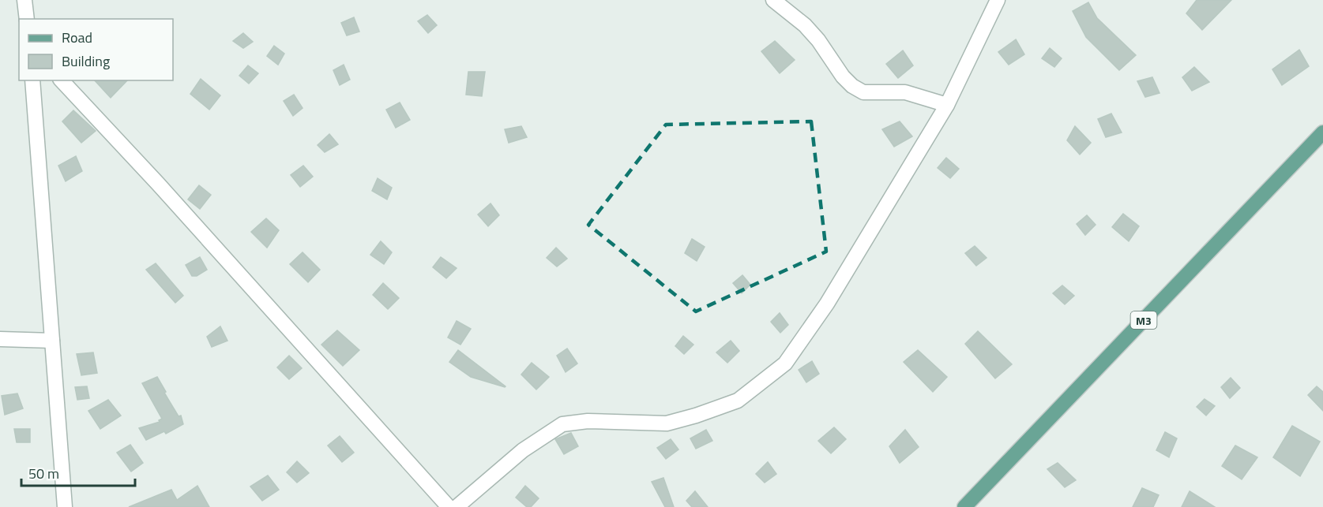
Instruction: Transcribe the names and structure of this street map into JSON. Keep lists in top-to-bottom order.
{
  "streets": {
    "main road": ["M3"]
  },
  "legend": ["Road", "Building"],
  "scale_bar": "50 m"
}
